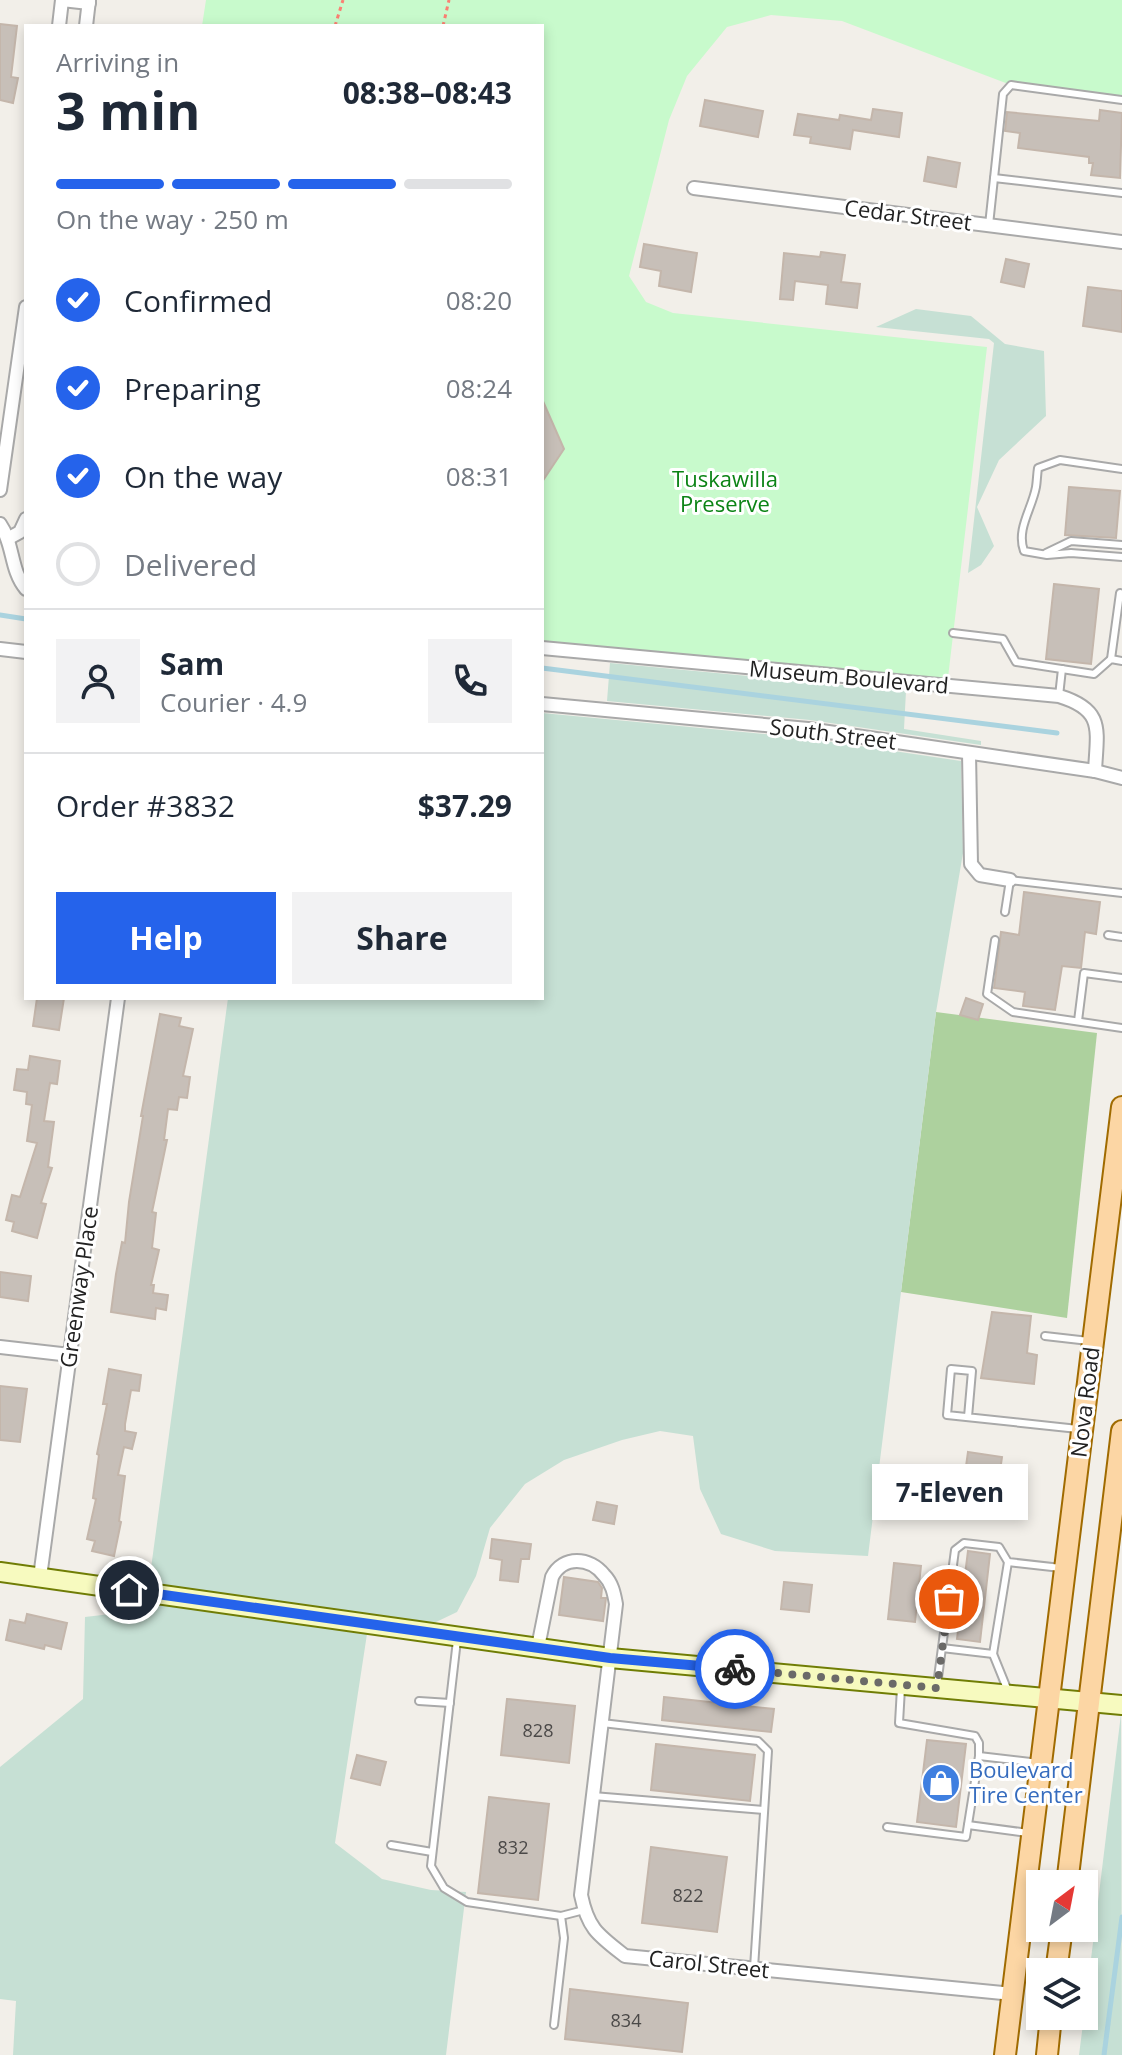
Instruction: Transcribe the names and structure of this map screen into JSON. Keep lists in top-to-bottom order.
{
  "streets": {
    "main road": ["Nova Road"],
    "street": [
      "Cedar Street",
      "Museum Boulevard",
      "South Street",
      "Greenway Place",
      "Carol Street"
    ]
  },
  "crossings": [
    ["Museum Boulevard", "South Street"],
    ["Nova Road", "Carol Street"]
  ],
  "parks": ["Tuskawilla Preserve"],
  "places": {
    "other": ["7-Eleven"],
    "shop": ["Boulevard Tire Center"]
  },
  "house_numbers": [
    "828",
    "832",
    "822",
    "834"
  ],
  "north": "top right",
  "page": {
    "heading": ["3 min", "Arriving in", "08:38–08:43"],
    "panel": [
      "Sam",
      "Courier · 4.9",
      "Order #3832",
      "$37.29"
    ],
    "bar": "On the way · 250 m",
    "list": [
      ["Confirmed", "08:20"],
      ["Preparing", "08:24"],
      ["On the way", "08:31"],
      "Delivered"
    ],
    "buttons": ["Help", "Share"],
    "bubble": "7-Eleven"
  }
}
